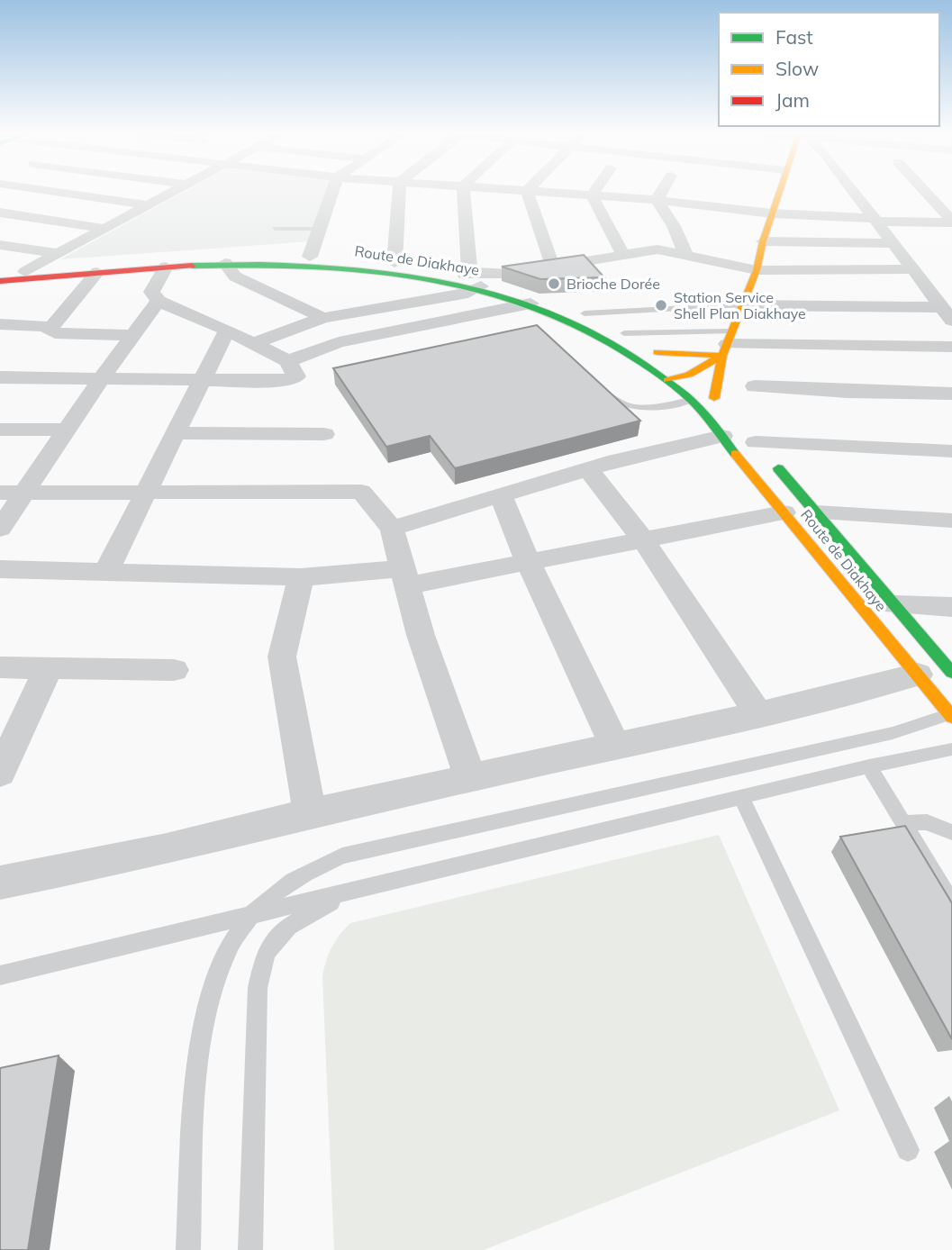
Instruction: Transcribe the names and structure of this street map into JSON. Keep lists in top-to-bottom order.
{
  "streets": {
    "main road": ["Route de Diakhaye"]
  },
  "places": ["Brioche Dorée", "Station Service Shell Plan Diakhaye"],
  "legend": ["Fast", "Slow", "Jam"]
}
